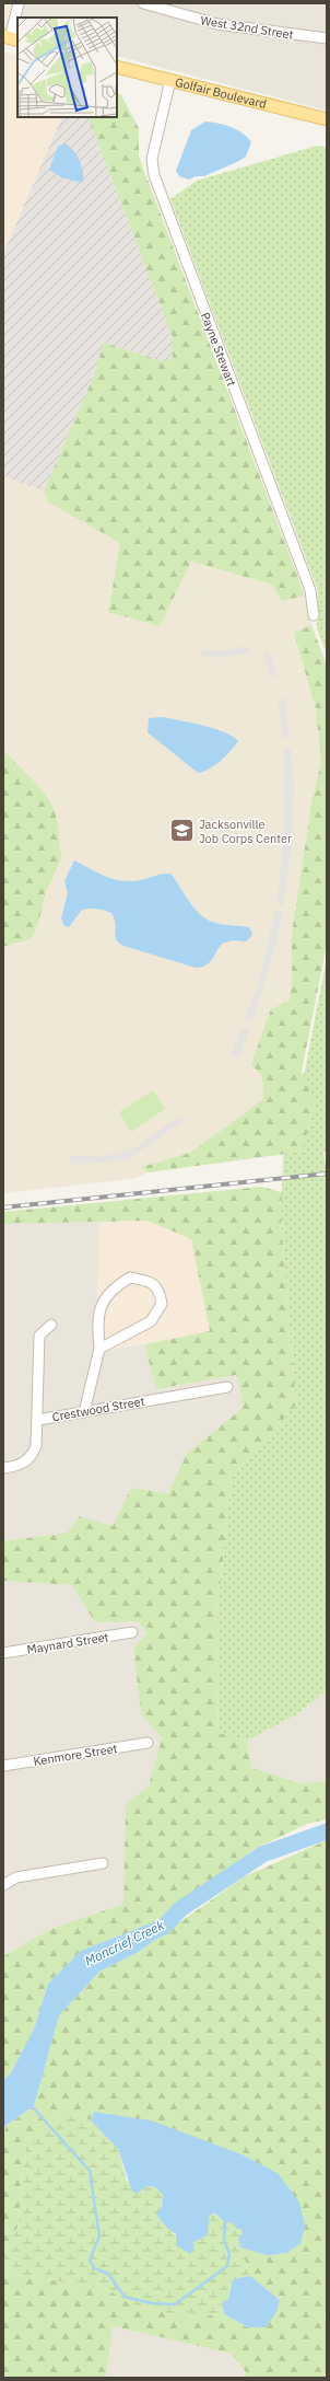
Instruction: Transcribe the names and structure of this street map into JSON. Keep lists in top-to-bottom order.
{
  "streets": {
    "main road": ["Golfair Boulevard"],
    "street": [
      "West 32nd Street",
      "Payne Stewart",
      "Crestwood Street",
      "Maynard Street",
      "Kenmore Street"
    ]
  },
  "crossings": [
    ["Golfair Boulevard", "Payne Stewart"]
  ],
  "water": ["Moncrief Creek"],
  "places": {
    "school or university": ["Jacksonville Job Corps Center"]
  }
}
